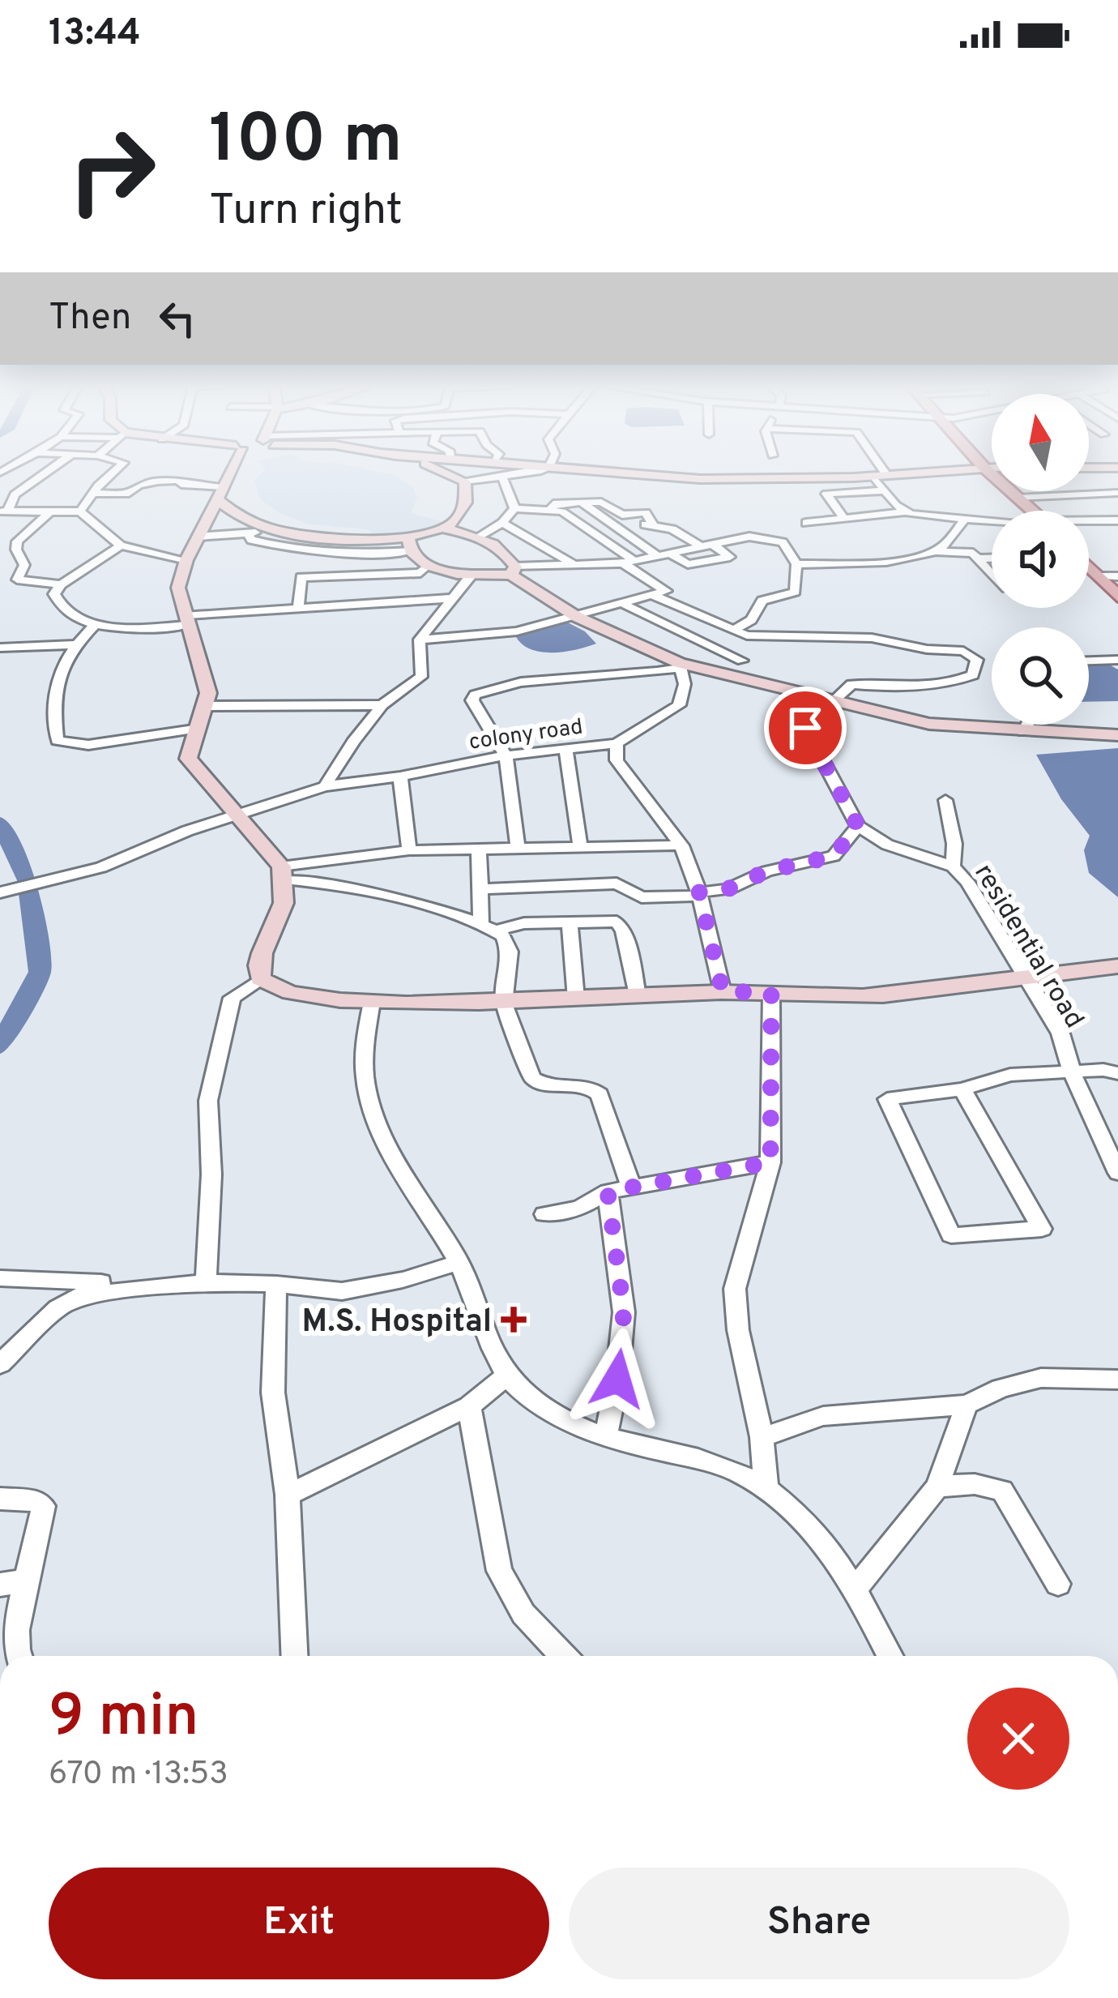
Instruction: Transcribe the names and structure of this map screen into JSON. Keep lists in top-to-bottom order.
{
  "streets": {
    "street": ["colony road", "residential road"]
  },
  "places": {
    "health": ["M.S. Hospital"]
  },
  "north": "top",
  "page": {
    "status": "13:44",
    "turn": ["100 m", "Turn right"],
    "then": "Then",
    "heading": ["9 min", "670 m · 13:53"],
    "buttons": ["Exit", "Share"]
  }
}
